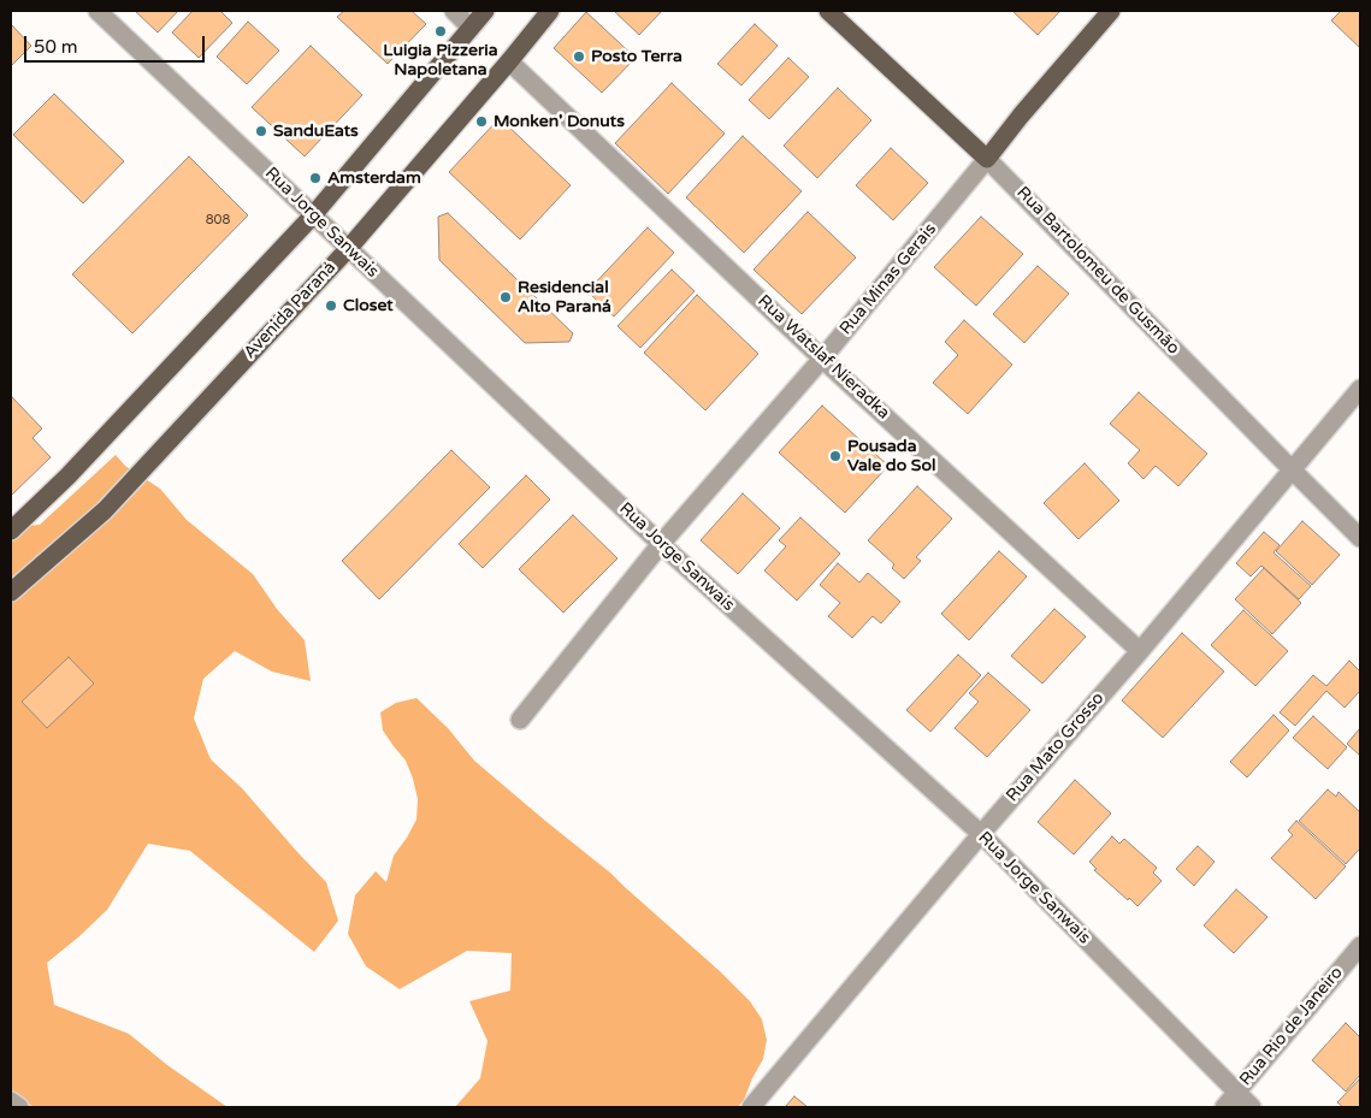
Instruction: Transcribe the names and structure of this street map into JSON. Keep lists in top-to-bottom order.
{
  "streets": {
    "main road": ["Rua Bartolomeu de Gusmão", "Rua Minas Gerais", "Avenida Paraná"],
    "street": [
      "Rua Jorge Sanwais",
      "Rua Watslaf Nieradka",
      "Rua Mato Grosso",
      "Rua Rio de Janeiro"
    ]
  },
  "crossings": [
    ["Rua Jorge Sanwais", "Rua Minas Gerais"],
    ["Rua Jorge Sanwais", "Avenida Paraná"],
    ["Rua Jorge Sanwais", "Rua Mato Grosso"],
    ["Rua Jorge Sanwais", "Rua Rio de Janeiro"],
    ["Rua Bartolomeu de Gusmão", "Rua Minas Gerais"],
    ["Rua Bartolomeu de Gusmão", "Rua Mato Grosso"],
    ["Rua Minas Gerais", "Rua Watslaf Nieradka"],
    ["Avenida Paraná", "Rua Watslaf Nieradka"],
    ["Rua Watslaf Nieradka", "Rua Mato Grosso"]
  ],
  "places": [
    "Luigia Pizzeria Napoletana",
    "Posto Terra",
    "Monken' Donuts",
    "SanduEats",
    "Amsterdam",
    "Residencial Alto Paraná",
    "Closet",
    "Pousada Vale do Sol"
  ],
  "house_numbers": ["808"],
  "scale_bar": "50 m"
}
